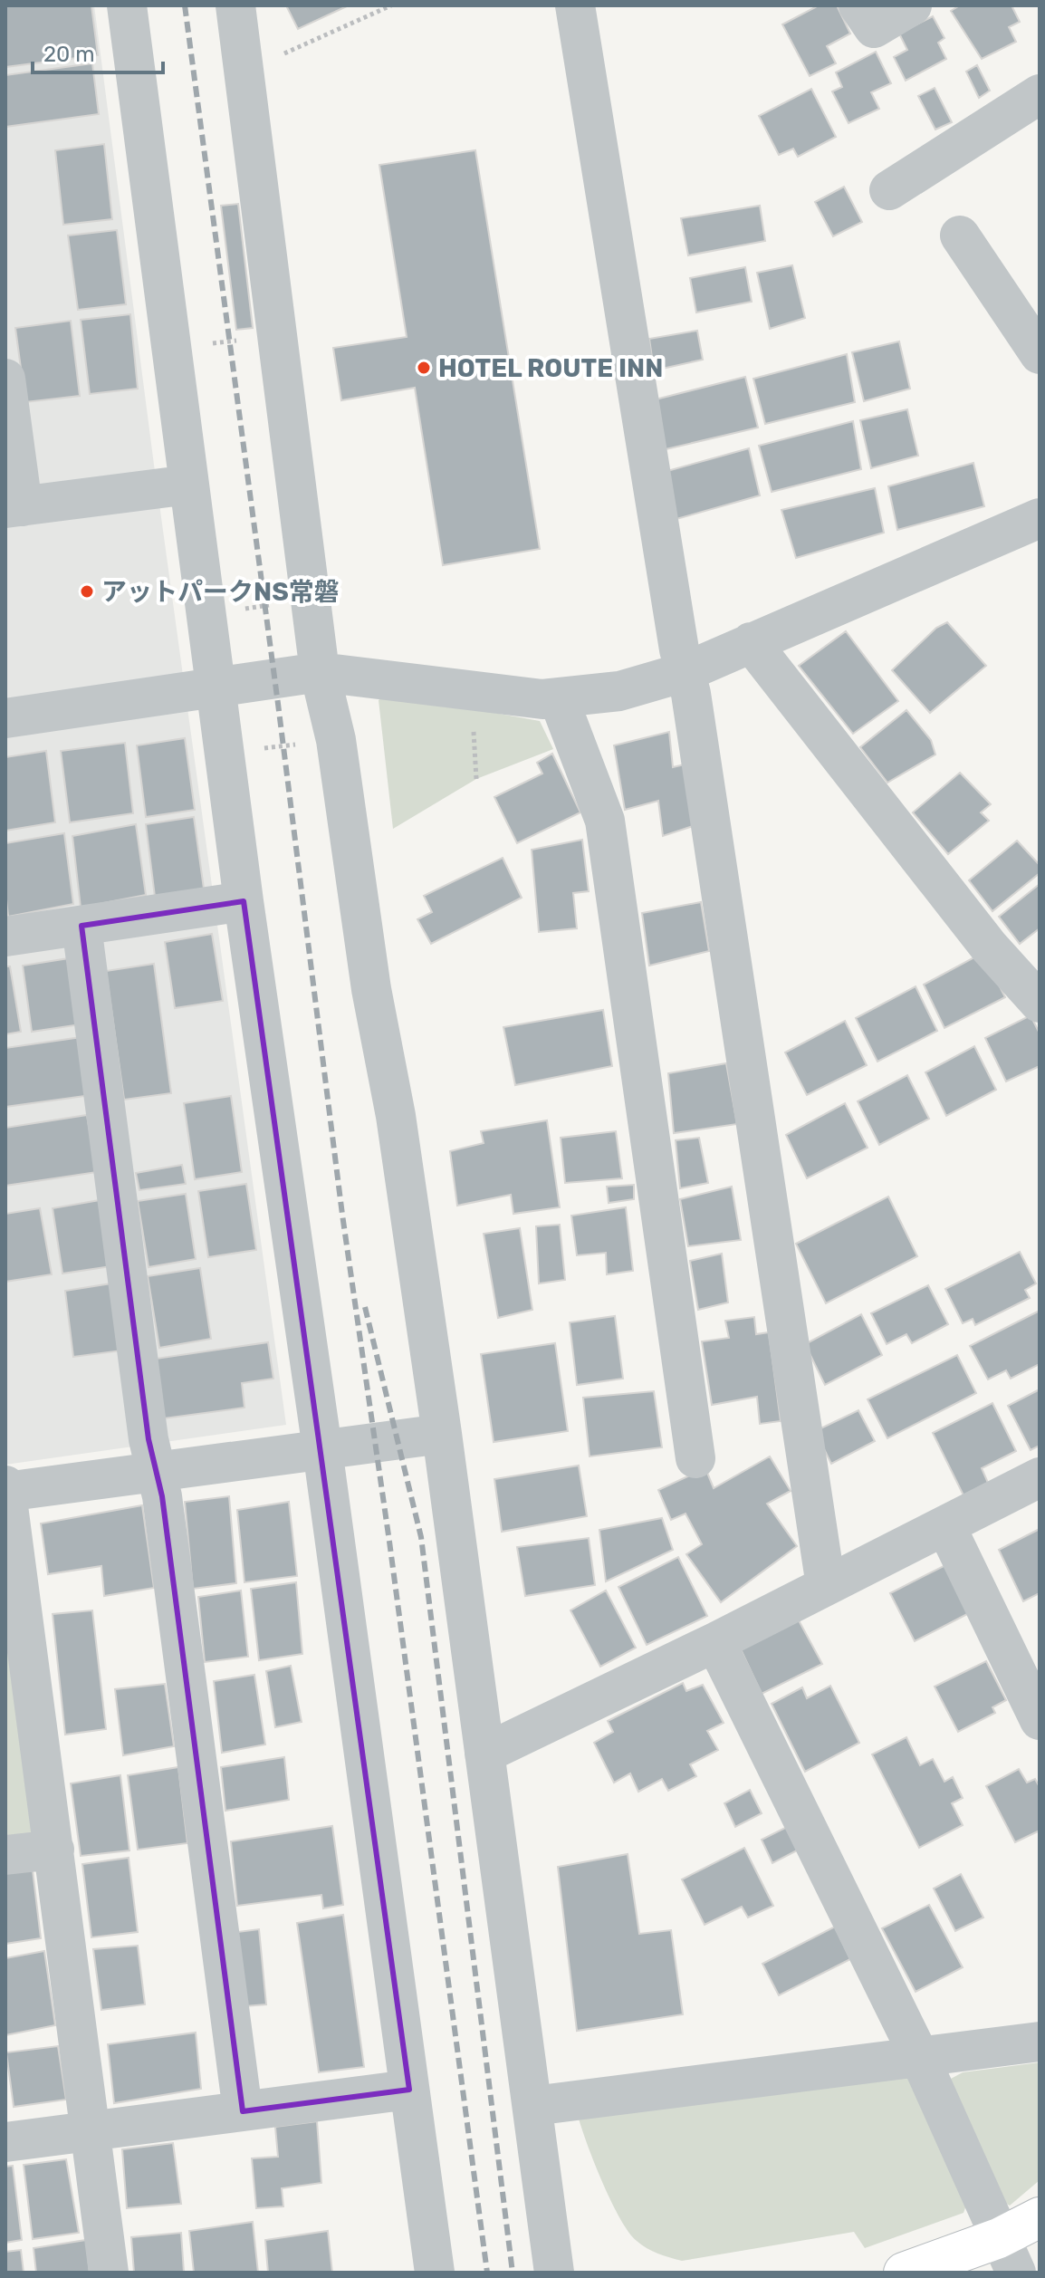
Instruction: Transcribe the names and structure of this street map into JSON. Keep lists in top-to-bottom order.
{
  "places": ["HOTEL ROUTE INN", "アットパークNS常磐"],
  "scale_bar": "20 m"
}
